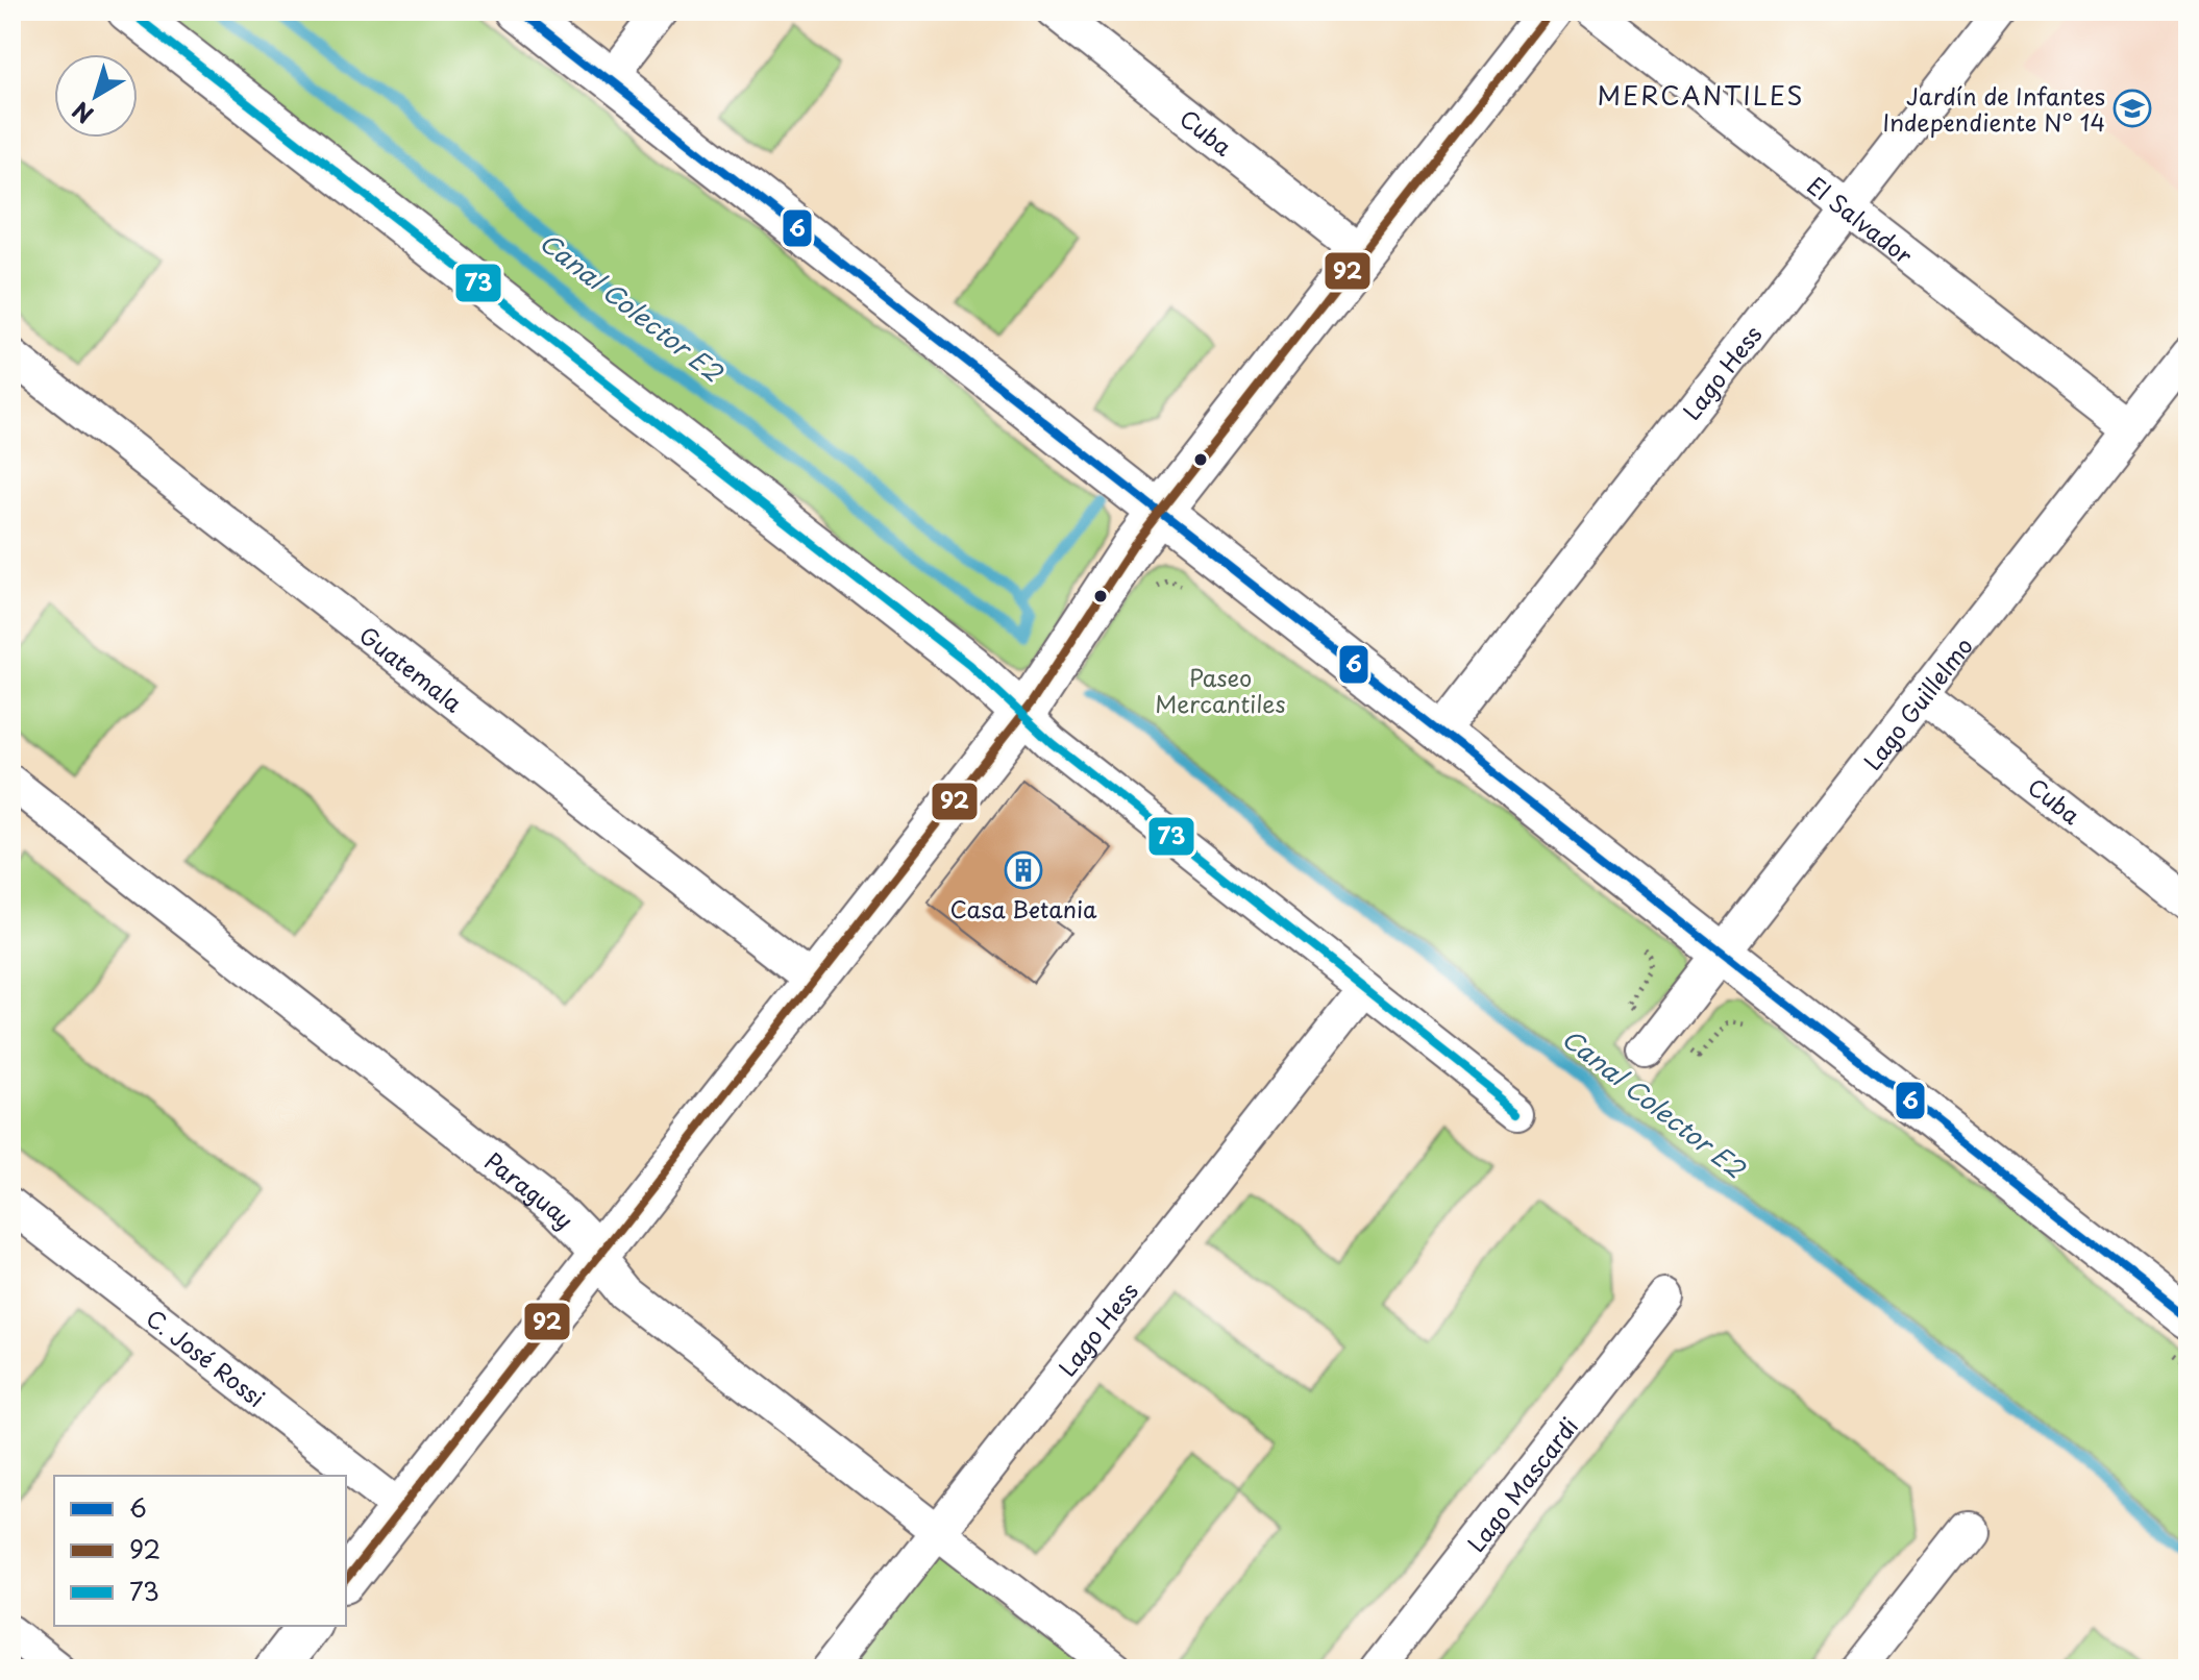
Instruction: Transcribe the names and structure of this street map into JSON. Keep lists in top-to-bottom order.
{
  "streets": {
    "street": [
      "Cuba",
      "El Salvador",
      "Lago Hess",
      "Guatemala",
      "Lago Guillelmo",
      "Paraguay",
      "C. José Rossi",
      "Lago Mascardi"
    ]
  },
  "crossings": [
    ["Cuba", "Lago Guillelmo"],
    ["El Salvador", "Lago Hess"],
    ["El Salvador", "Lago Guillelmo"],
    ["Lago Hess", "Paraguay"]
  ],
  "districts": ["MERCANTILES"],
  "water": ["Canal Colector E2"],
  "parks": ["Paseo Mercantiles"],
  "places": {
    "school or university": ["Jardín de Infantes Independiente N° 14"],
    "building": ["Casa Betania"]
  },
  "lines": ["transit line 6", "transit line 92", "transit line 73"],
  "legend": ["6", "92", "73"],
  "north": "bottom left"
}
